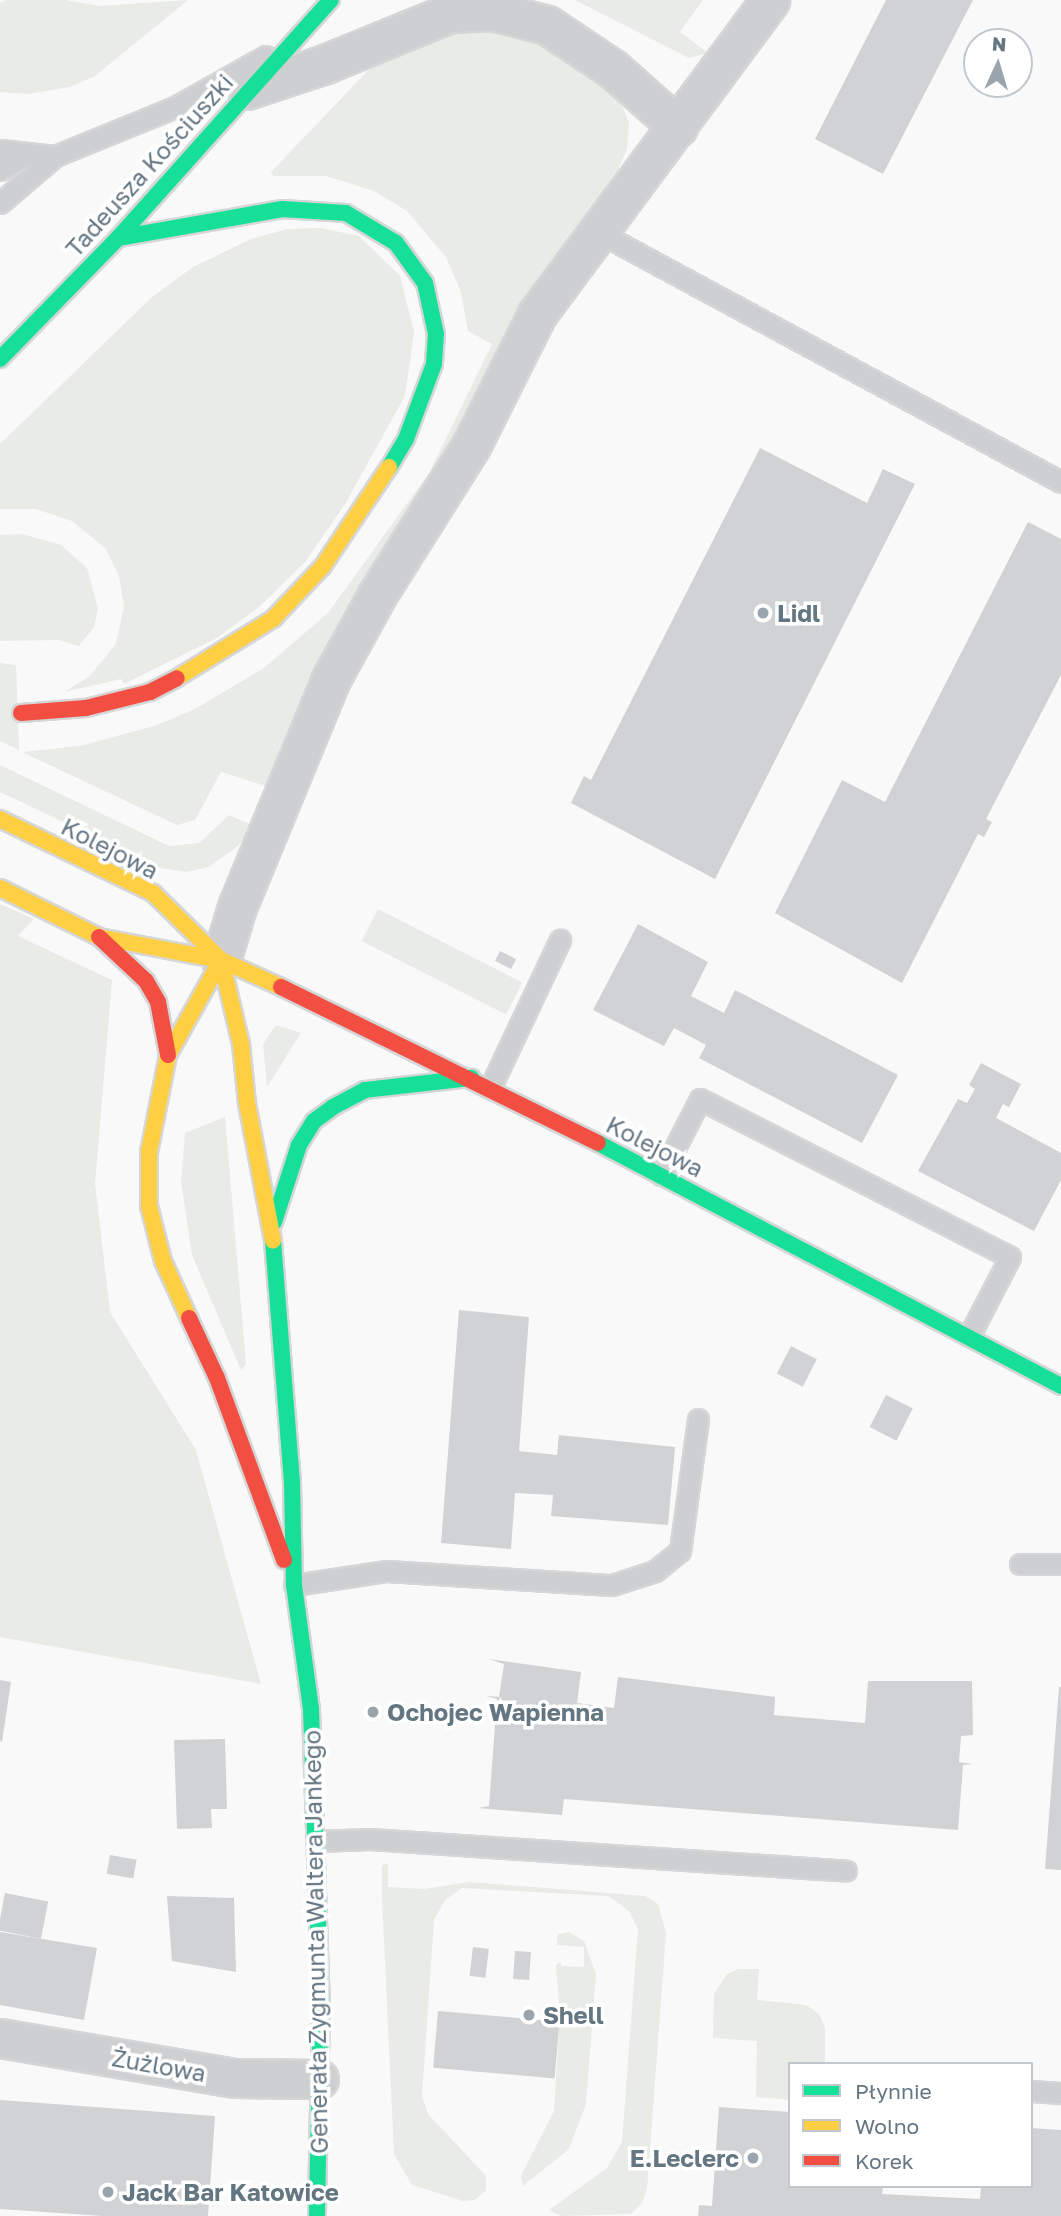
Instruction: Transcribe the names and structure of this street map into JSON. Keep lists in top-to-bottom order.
{
  "streets": {
    "street": [
      "Tadeusza Kościuszki",
      "Kolejowa",
      "Generała Zygmunta Waltera Jankego",
      "Żużlowa"
    ]
  },
  "crossings": [
    ["Kolejowa", "Generała Zygmunta Waltera Jankego"],
    ["Generała Zygmunta Waltera Jankego", "Żużlowa"]
  ],
  "places": [
    "Lidl",
    "Ochojec Wapienna",
    "Shell",
    "E.Leclerc",
    "Jack Bar Katowice"
  ],
  "legend": ["Płynnie", "Wolno", "Korek"],
  "north": "top"
}
